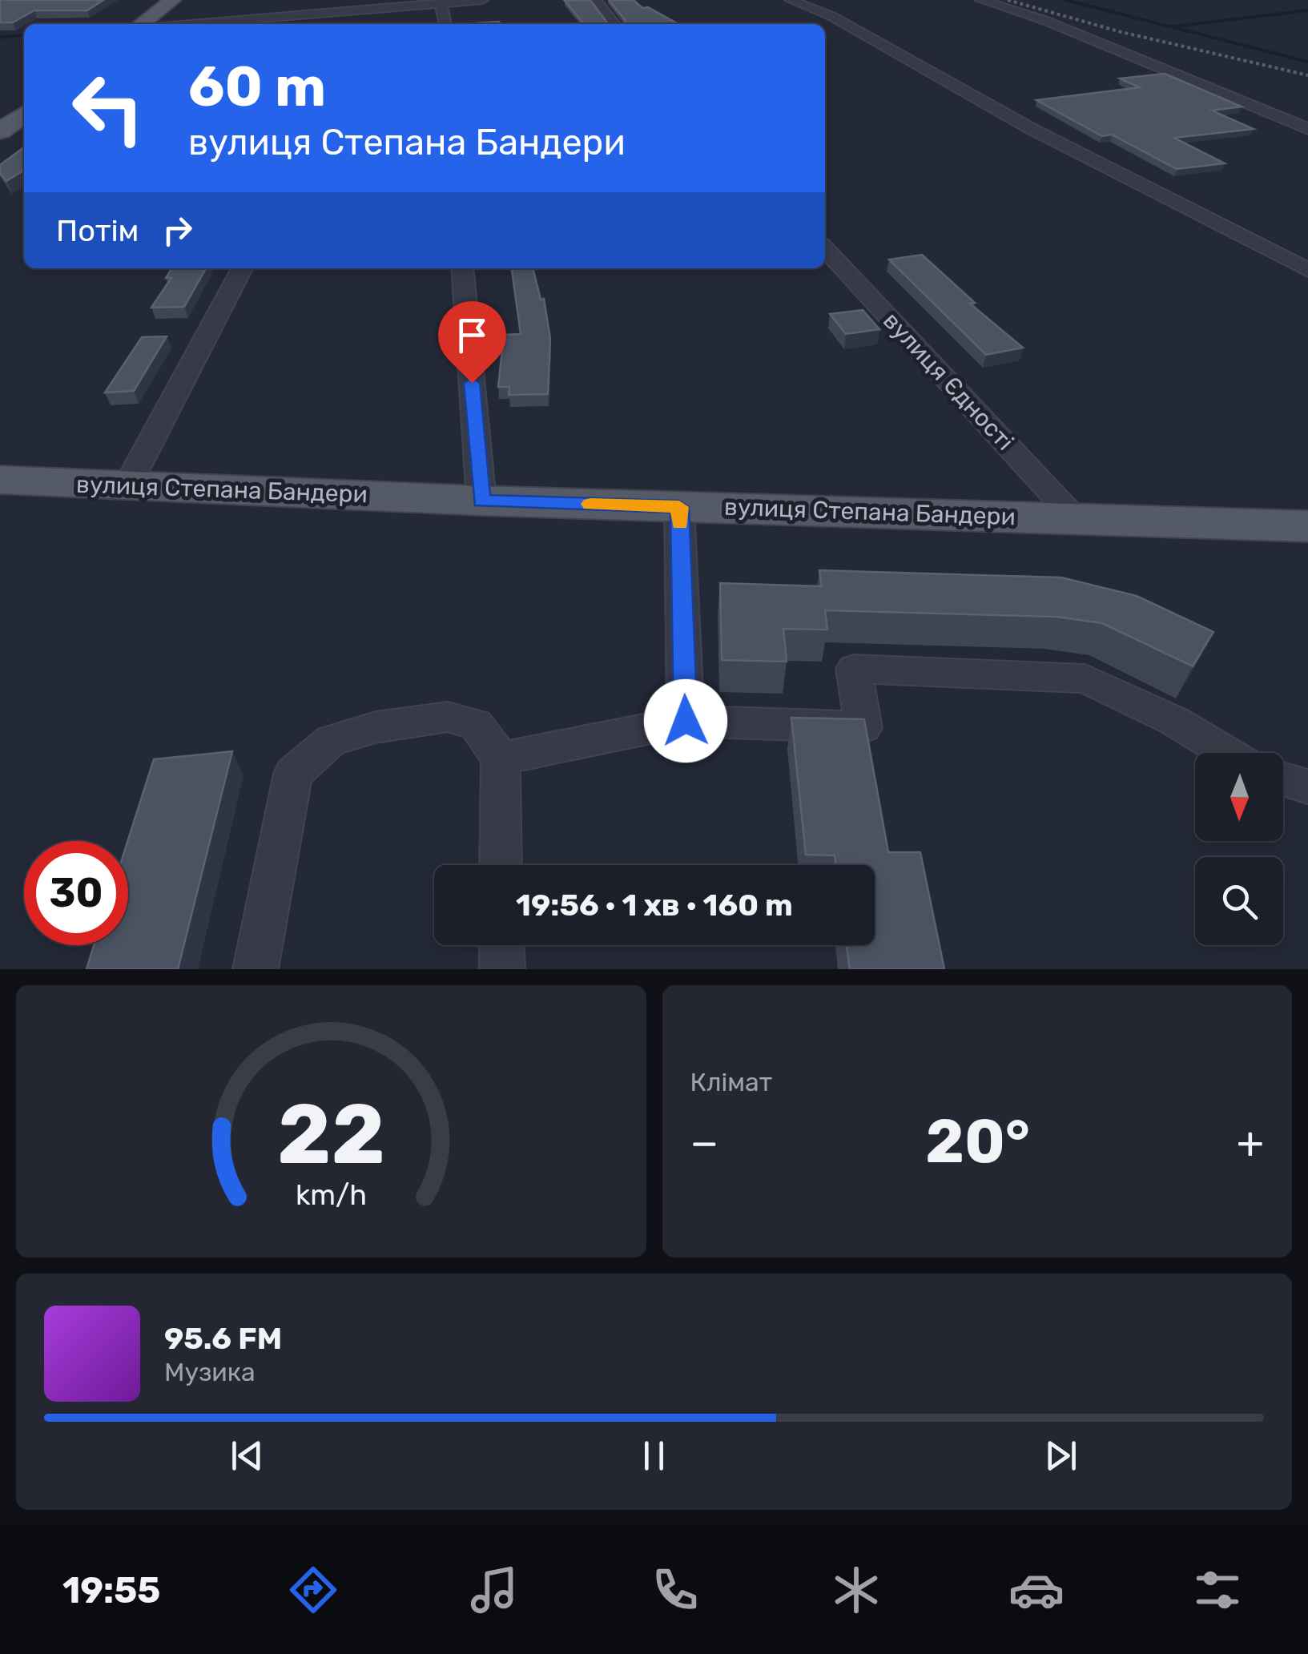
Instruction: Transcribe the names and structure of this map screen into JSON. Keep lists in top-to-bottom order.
{
  "streets": {
    "main road": ["вулиця Степана Бандери"],
    "street": ["вулиця Єдності"]
  },
  "crossings": [
    ["вулиця Єдності", "вулиця Степана Бандери"]
  ],
  "north": "bottom",
  "page": {
    "turn": ["60 m", "вулиця Степана Бандери"],
    "then": "Потім",
    "limit": "30",
    "trip": "19:56 · 1 хв · 160 m",
    "tile": "Клімат",
    "heat": ["−", "20°", "+"],
    "song": ["95.6 FM", "Музика"],
    "tabs": "19:55",
    "gauge": ["22", "km/h"]
  }
}
